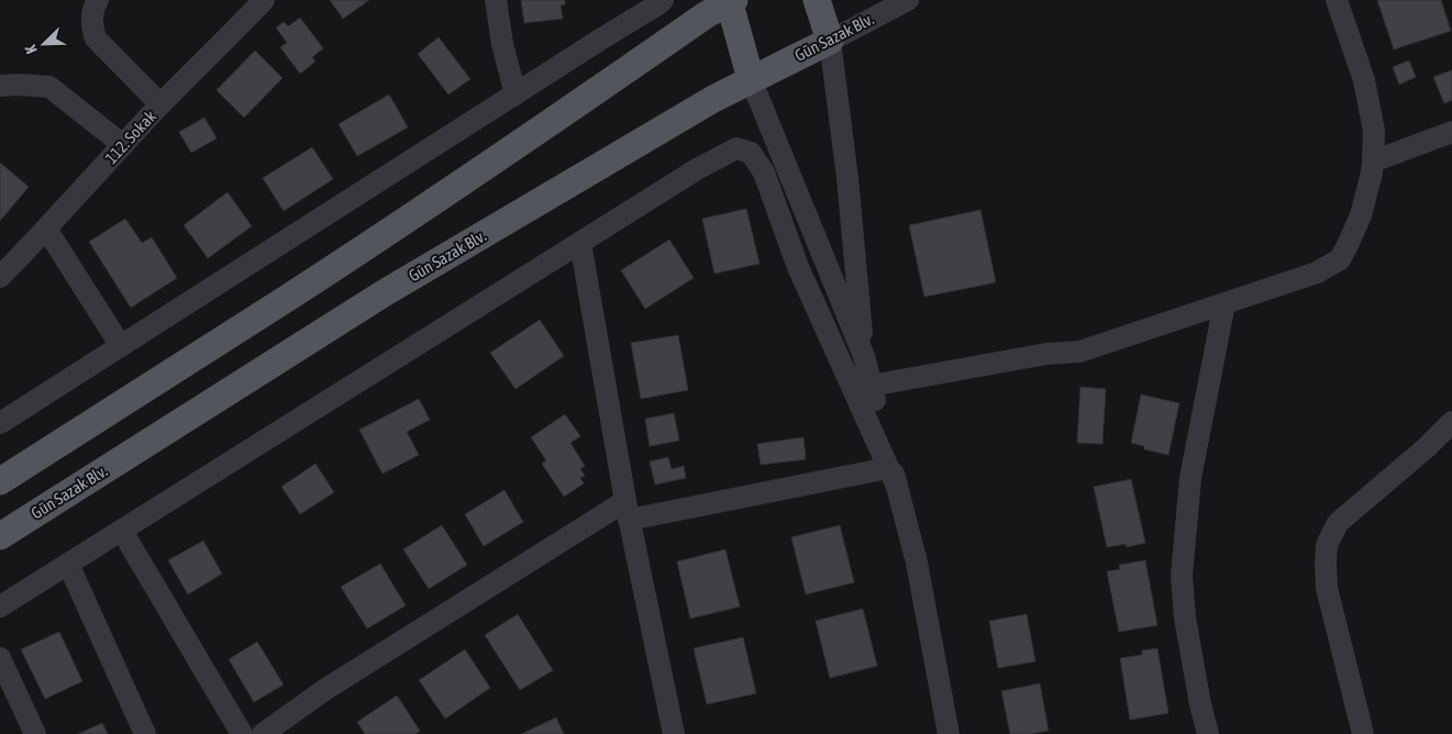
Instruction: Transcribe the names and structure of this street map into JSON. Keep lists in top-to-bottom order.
{
  "streets": {
    "main road": ["Gün Sazak Blv."],
    "street": ["112. Sokak"]
  },
  "north": "bottom left"
}
